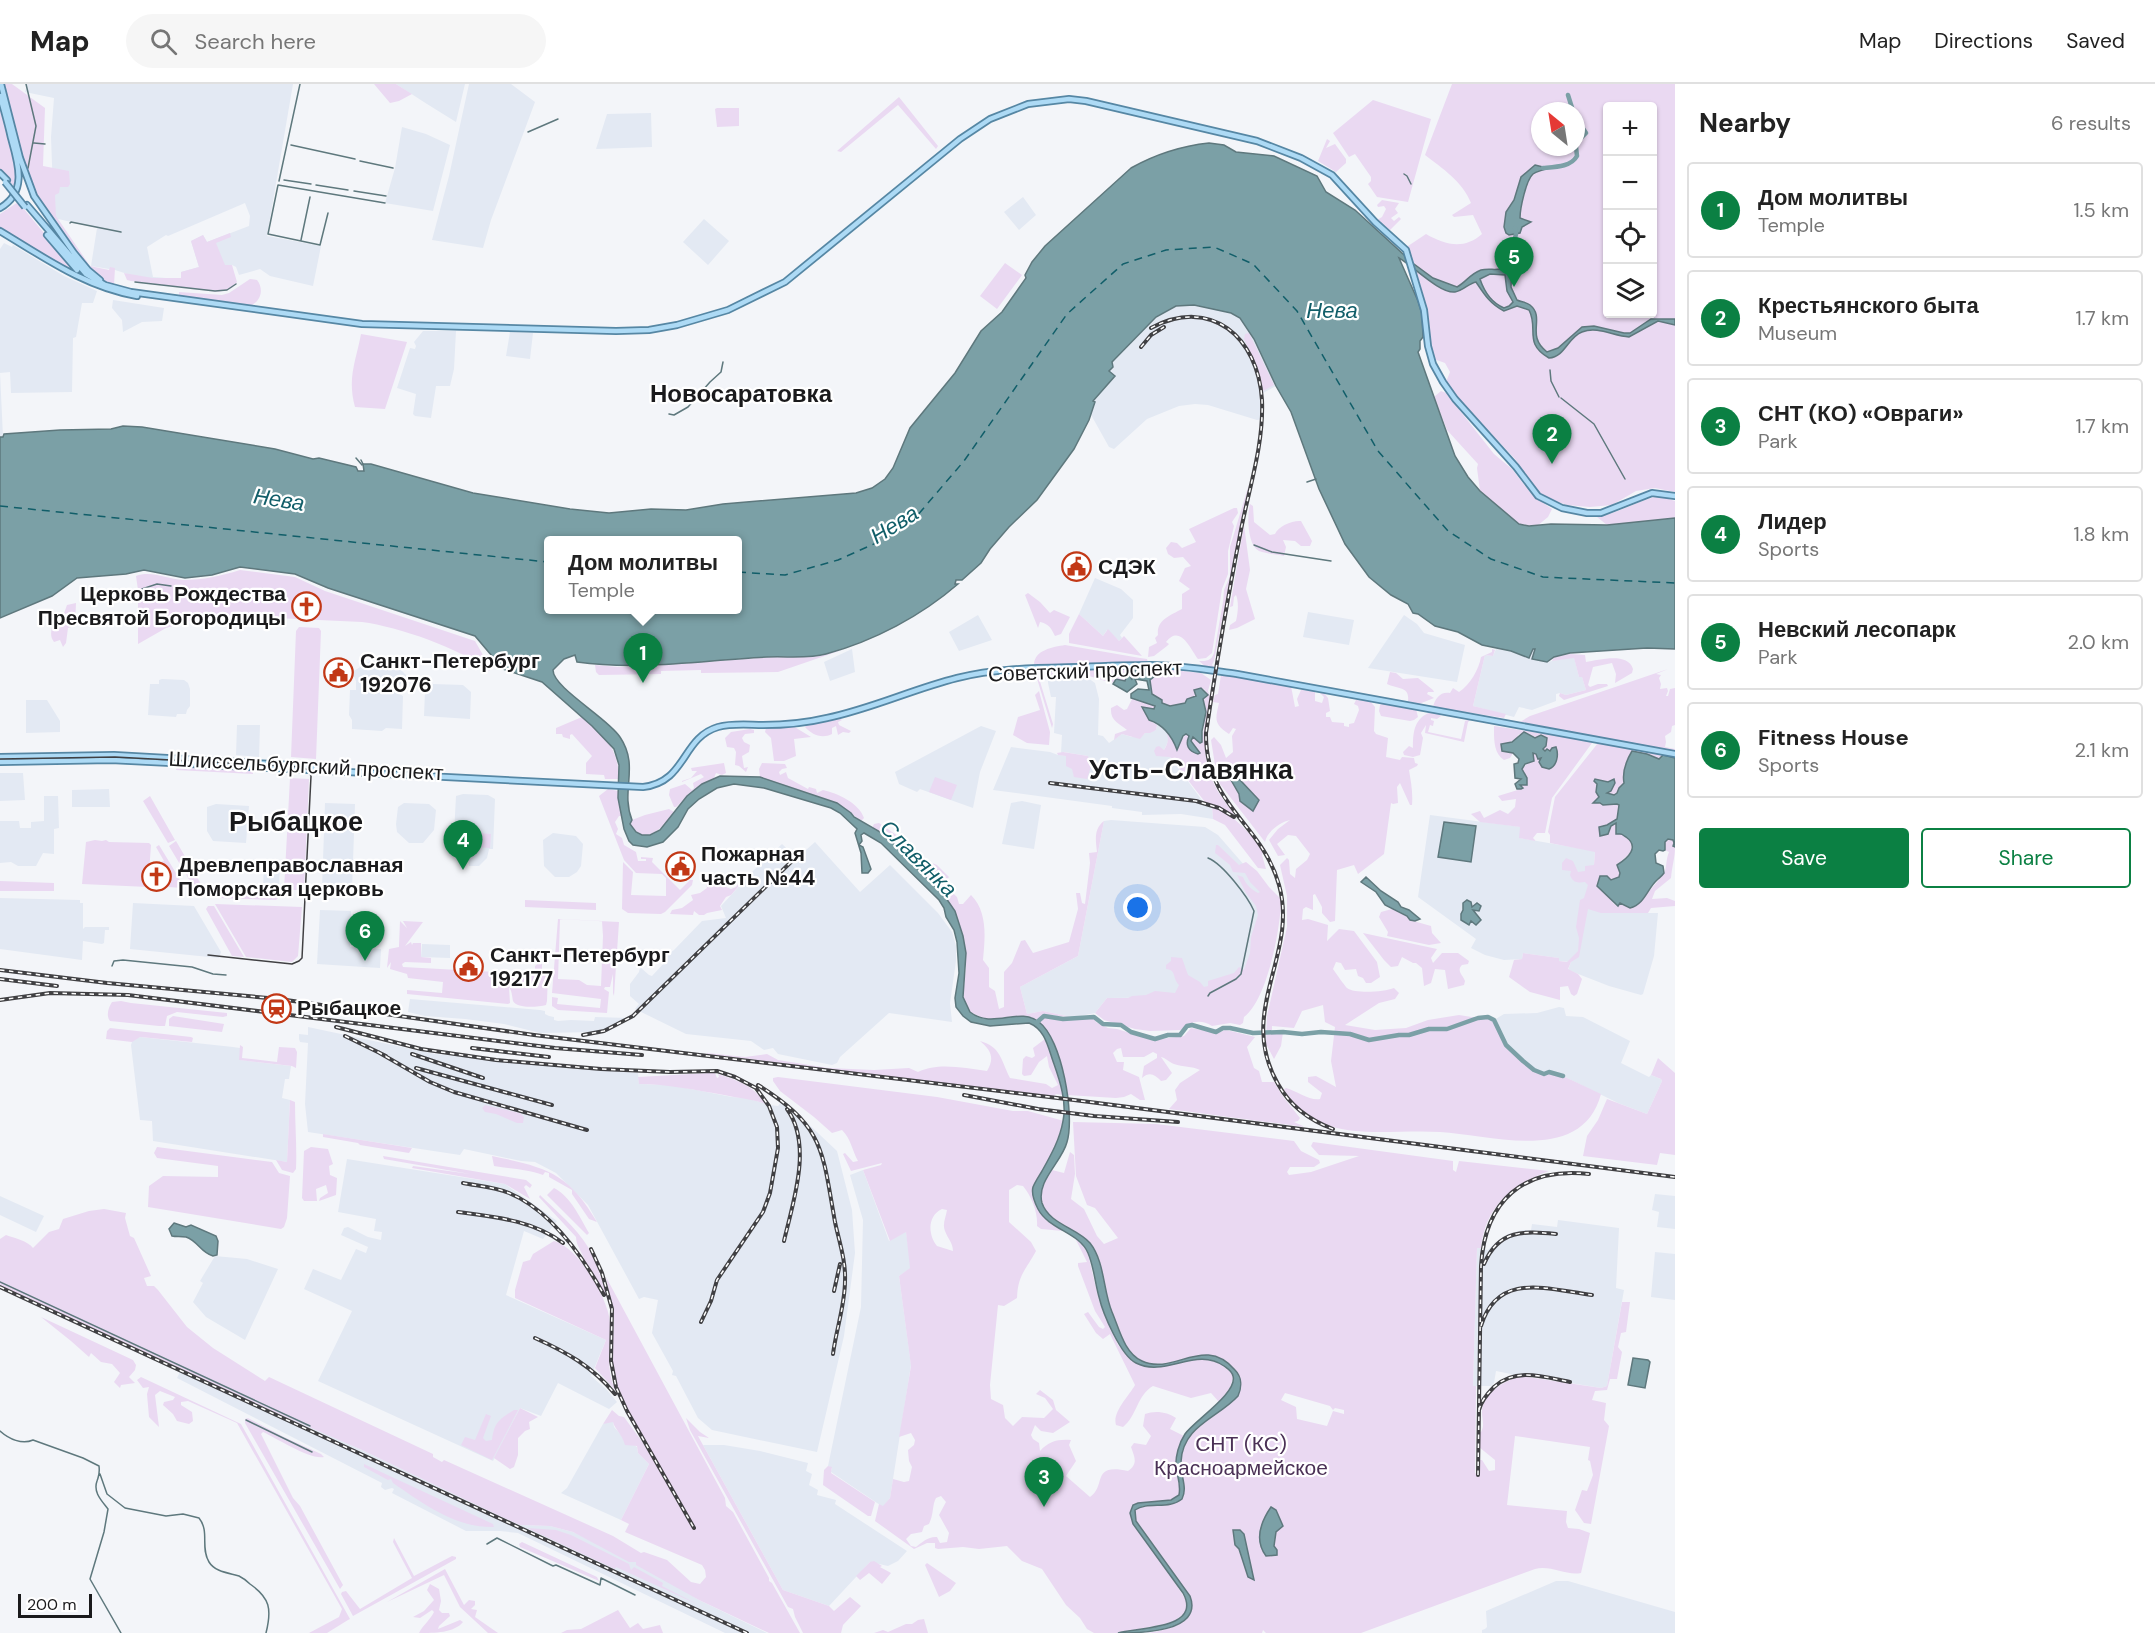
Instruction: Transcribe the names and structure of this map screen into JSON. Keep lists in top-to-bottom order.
{
  "streets": {
    "main road": ["Советский проспект", "Шлиссельбургский проспект"]
  },
  "crossings": [
    ["Советский проспект", "Шлиссельбургский проспект"]
  ],
  "districts": ["Новосаратовка", "Усть-Славянка", "Рыбацкое"],
  "water": ["Нева", "Славянка"],
  "parks": ["СНТ (КС) Красноармейское"],
  "places": {
    "public building": [
      "СДЭК",
      "Санкт-Петербург 192076",
      "Пожарная часть №44",
      "Санкт-Петербург 192177"
    ],
    "church": ["Церковь Рождества Пресвятой Богородицы", "Древлеправославная Поморская церковь"],
    "station": ["Рыбацкое"]
  },
  "scale_bar": "200 m",
  "north": "top left",
  "page": {
    "header": "Map",
    "search": "Search here",
    "nav": ["Map", "Directions", "Saved"],
    "heading": ["Nearby", "6 results"],
    "map_buttons": ["+", "−"],
    "list": [
      {
        "mark": "1",
        "name": "Дом молитвы",
        "note": "Temple",
        "value": "1.5 km"
      },
      {
        "mark": "2",
        "name": "Крестьянского быта",
        "note": "Museum",
        "value": "1.7 km"
      },
      {
        "mark": "3",
        "name": "СНТ (КО) «Овраги»",
        "note": "Park",
        "value": "1.7 km"
      },
      {
        "mark": "4",
        "name": "Лидер",
        "note": "Sports",
        "value": "1.8 km"
      },
      {
        "mark": "5",
        "name": "Невский лесопарк",
        "note": "Park",
        "value": "2.0 km"
      },
      {
        "mark": "6",
        "name": "Fitness House",
        "note": "Sports",
        "value": "2.1 km"
      }
    ],
    "pins": [
      "5",
      "2",
      "1",
      "4",
      "6",
      "3"
    ],
    "popup": ["Дом молитвы", "Temple"],
    "buttons": ["Save", "Share"],
    "scale": "200 m"
  }
}
